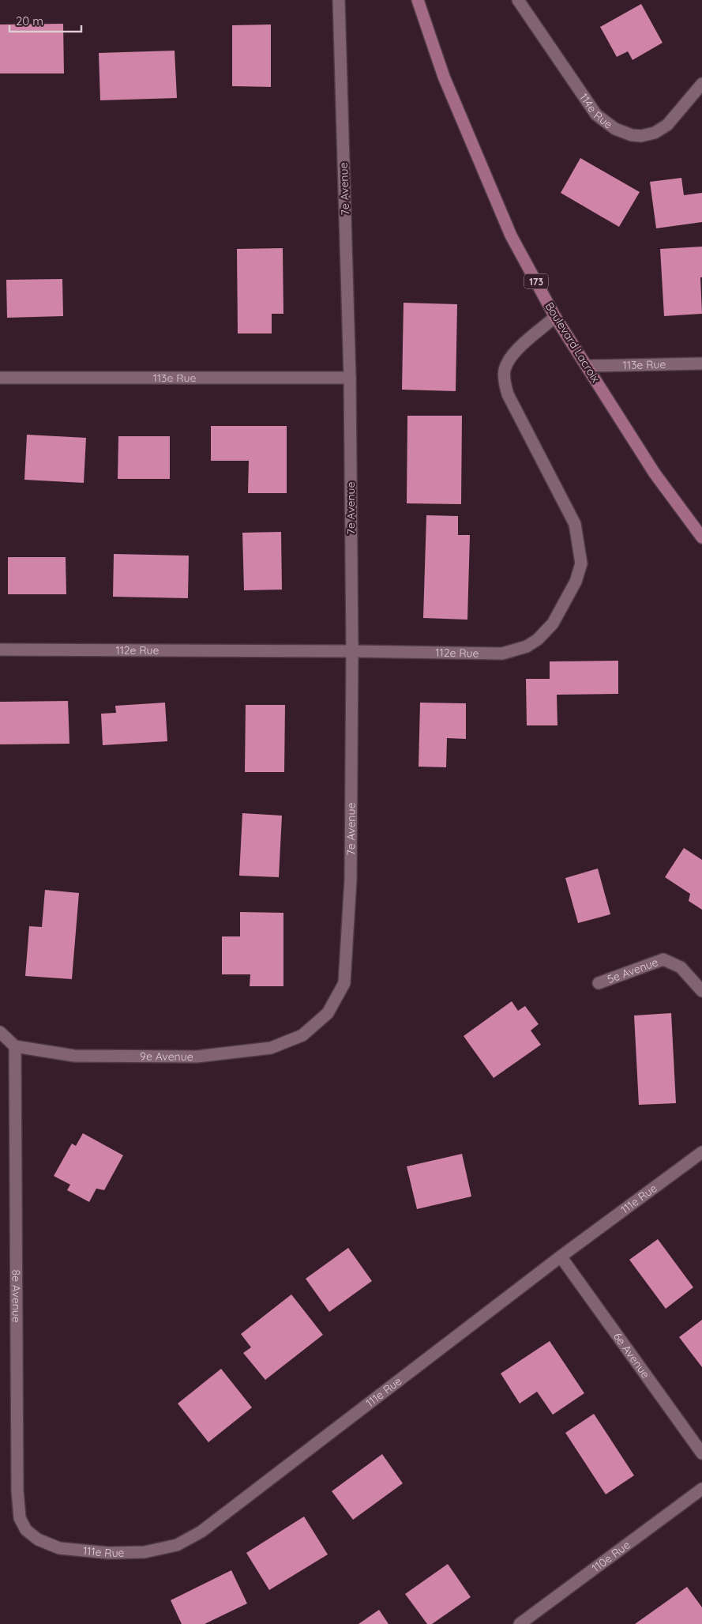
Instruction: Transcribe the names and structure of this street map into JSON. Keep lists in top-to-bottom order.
{
  "streets": {
    "main road": ["173", "Boulevard Lacroix"],
    "street": [
      "114e Rue",
      "7e Avenue",
      "113e Rue",
      "112e Rue",
      "5e Avenue",
      "9e Avenue",
      "111e Rue",
      "8e Avenue",
      "6e Avenue",
      "110e Rue"
    ]
  },
  "crossings": [
    ["7e Avenue", "113e Rue"],
    ["7e Avenue", "112e Rue"],
    ["7e Avenue", "9e Avenue"],
    ["Boulevard Lacroix", "113e Rue"],
    ["Boulevard Lacroix", "112e Rue"],
    ["9e Avenue", "8e Avenue"],
    ["111e Rue", "8e Avenue"],
    ["111e Rue", "6e Avenue"]
  ],
  "scale_bar": "20 m"
}
